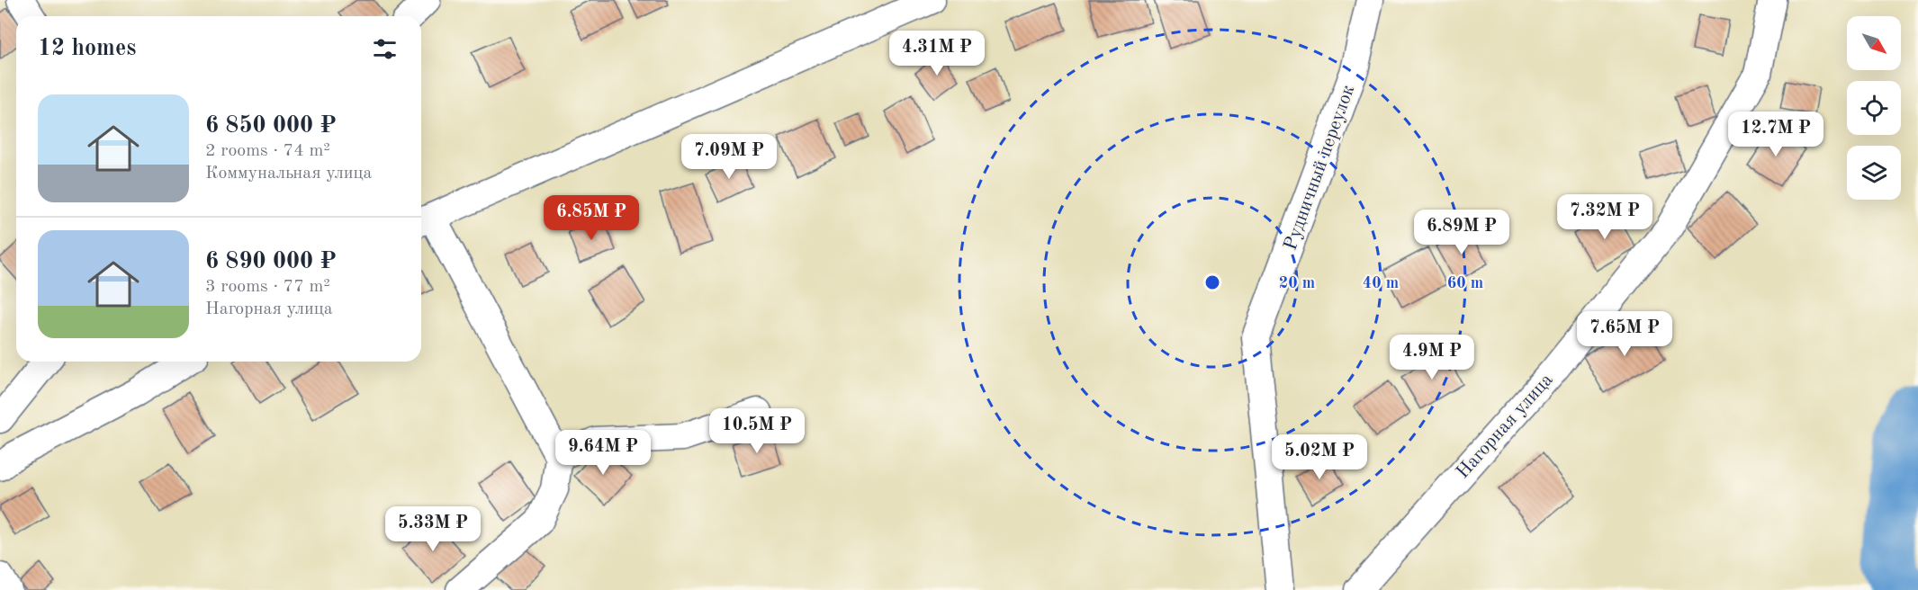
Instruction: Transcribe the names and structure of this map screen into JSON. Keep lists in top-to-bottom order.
{
  "streets": {
    "street": ["Рудничный переулок", "Нагорная улица"]
  },
  "north": "bottom right",
  "page": {
    "heading": "12 homes",
    "price": [
      "4.31M ₽",
      "12.7M ₽",
      "7.09M ₽",
      "7.32M ₽",
      "6.85M ₽",
      "6.89M ₽",
      "7.65M ₽",
      "4.9M ₽",
      "10.5M ₽",
      "9.64M ₽",
      "5.02M ₽",
      "5.33M ₽"
    ],
    "list": [
      {
        "name": "6 850 000 ₽",
        "note": "2 rooms · 74 m² · Коммунальная улица"
      },
      {
        "name": "6 890 000 ₽",
        "note": "3 rooms · 77 m² · Нагорная улица"
      }
    ]
  },
  "rings": ["20 m", "40 m", "60 m"]
}
